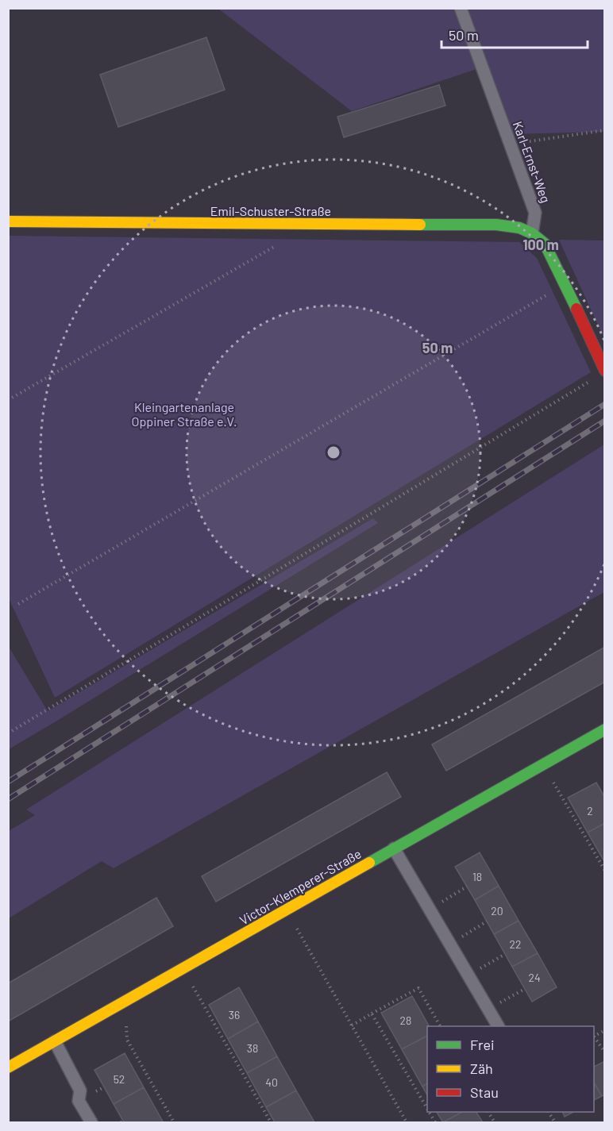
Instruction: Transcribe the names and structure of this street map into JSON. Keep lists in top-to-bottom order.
{
  "streets": {
    "street": ["Emil-Schuster-Straße", "Victor-Klemperer-Straße"],
    "lane": ["Karl-Ernst-Weg"]
  },
  "crossings": [
    ["Karl-Ernst-Weg", "Emil-Schuster-Straße"]
  ],
  "parks": ["Kleingartenanlage Oppiner Straße e.V."],
  "house_numbers": [
    "2",
    "18",
    "20",
    "22",
    "24",
    "36",
    "28",
    "38",
    "52",
    "40"
  ],
  "legend": ["Frei", "Zäh", "Stau"],
  "scale_bar": "50 m",
  "rings": ["100 m", "50 m"]
}
